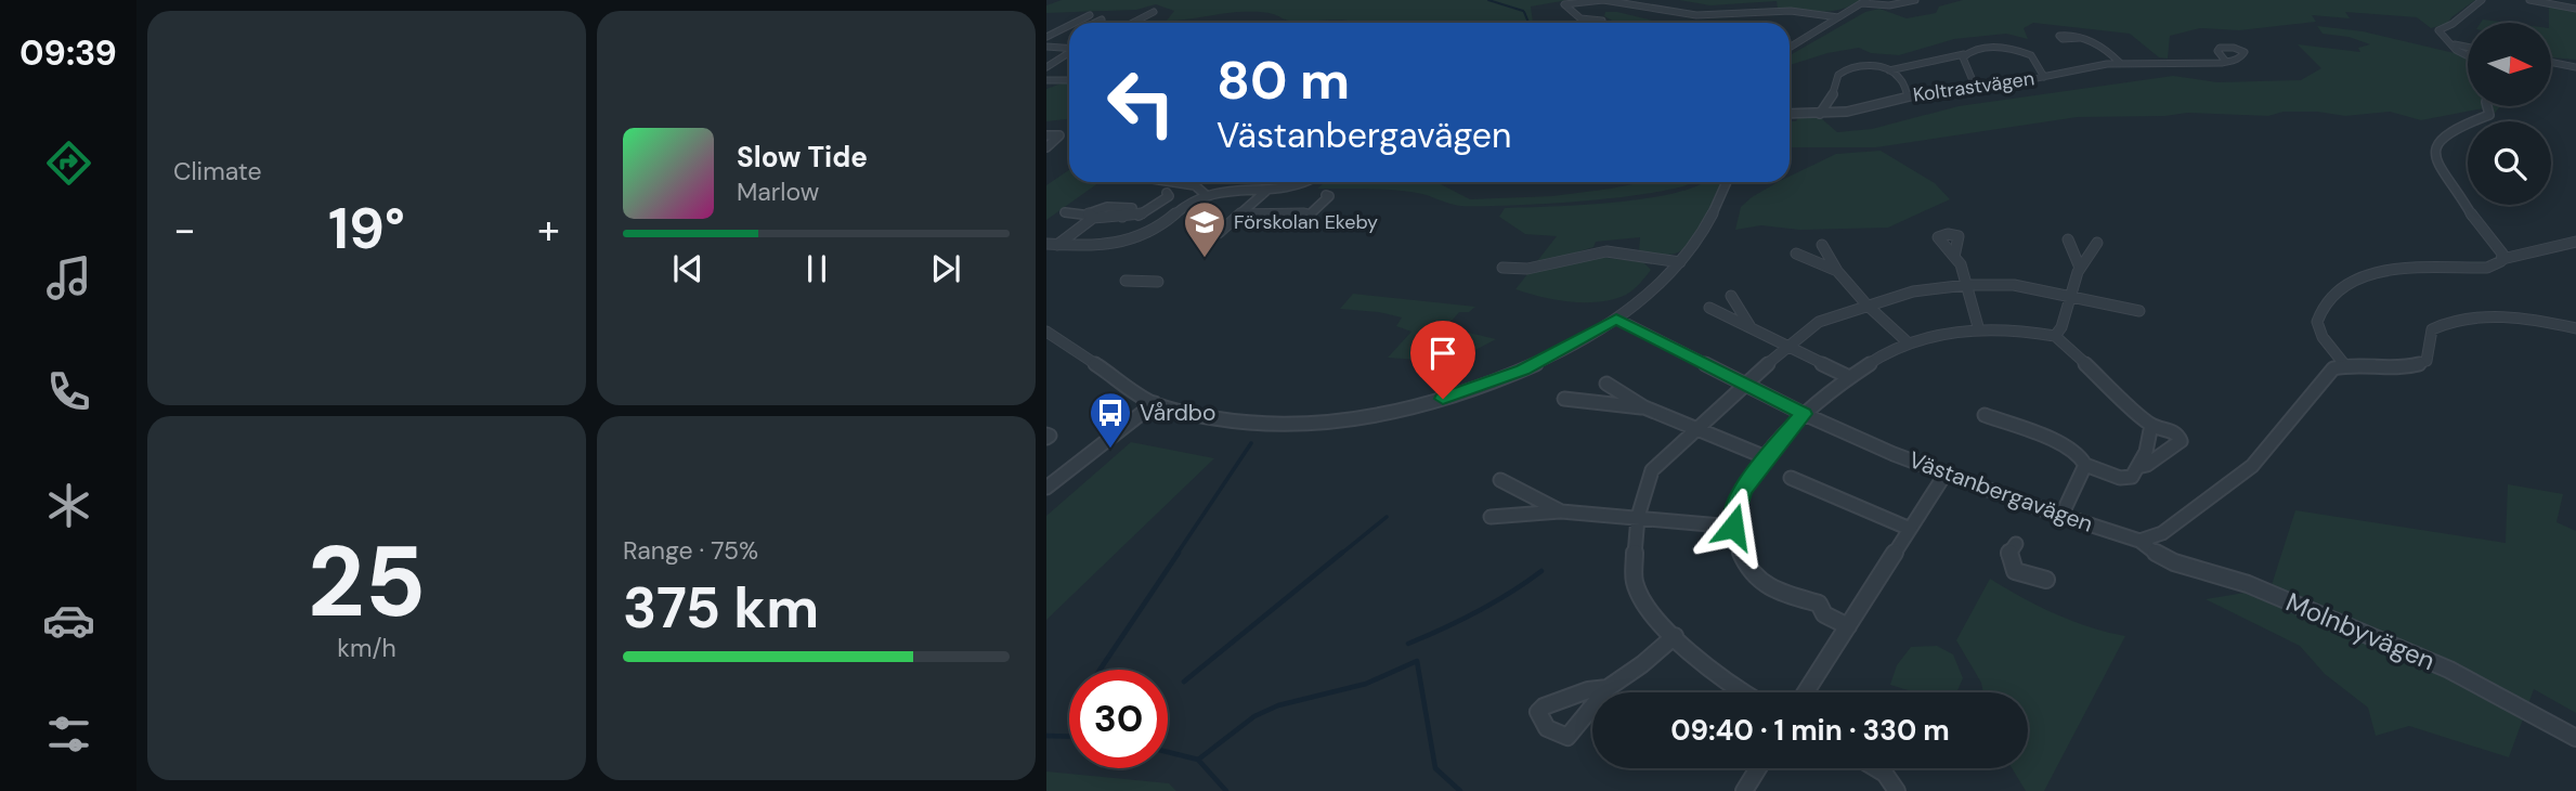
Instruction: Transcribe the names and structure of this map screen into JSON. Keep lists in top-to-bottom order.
{
  "streets": {
    "street": ["Koltrastvägen", "Västanbergavägen", "Molnbyvägen"]
  },
  "crossings": [
    ["Västanbergavägen", "Molnbyvägen"]
  ],
  "places": {
    "school or university": ["Förskolan Ekeby"],
    "bus stop": ["Vårdbo"]
  },
  "north": "right",
  "page": {
    "tabs": "09:39",
    "tile": [
      "Climate",
      ["25", "km/h"],
      ["Range · 75%", "375 km"]
    ],
    "turn": ["80 m", "Västanbergavägen"],
    "song": ["Slow Tide", "Marlow"],
    "heat": ["−", "19°", "+"],
    "limit": "30",
    "trip": "09:40 · 1 min · 330 m"
  }
}
